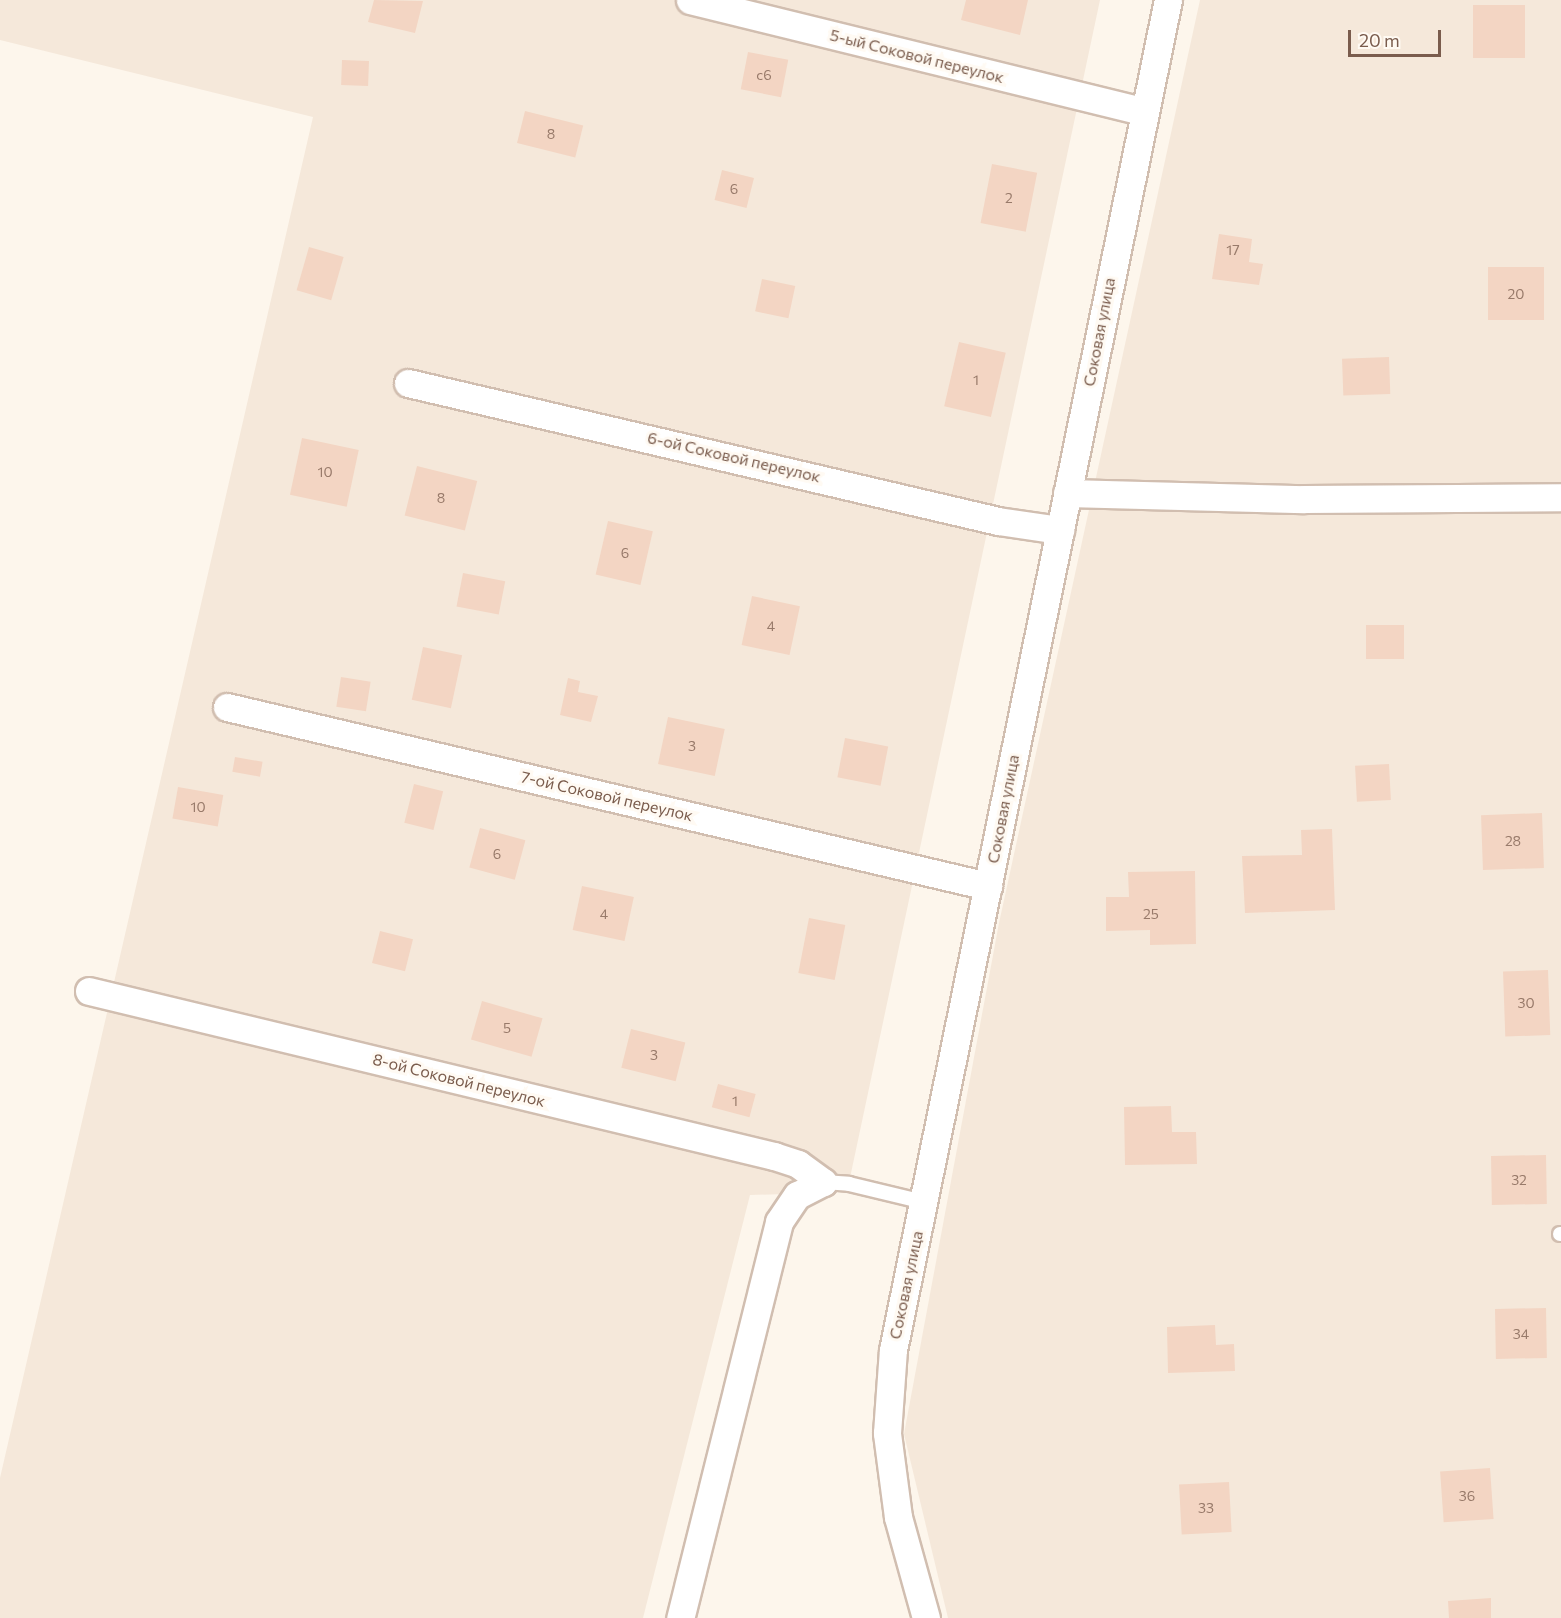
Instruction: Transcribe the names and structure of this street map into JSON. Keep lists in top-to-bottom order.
{
  "streets": {
    "street": [
      "5-ый Соковой переулок",
      "Соковая улица",
      "6-ой Соковой переулок",
      "7-ой Соковой переулок",
      "8-ой Соковой переулок"
    ]
  },
  "crossings": [
    ["5-ый Соковой переулок", "Соковая улица"],
    ["Соковая улица", "6-ой Соковой переулок"],
    ["Соковая улица", "7-ой Соковой переулок"]
  ],
  "house_numbers": [
    "с6",
    "8",
    "6",
    "2",
    "17",
    "20",
    "1",
    "10",
    "8",
    "6",
    "4",
    "3",
    "10",
    "28",
    "6",
    "4",
    "25",
    "30",
    "5",
    "3",
    "1",
    "32",
    "34",
    "36",
    "33"
  ],
  "scale_bar": "20 m"
}
